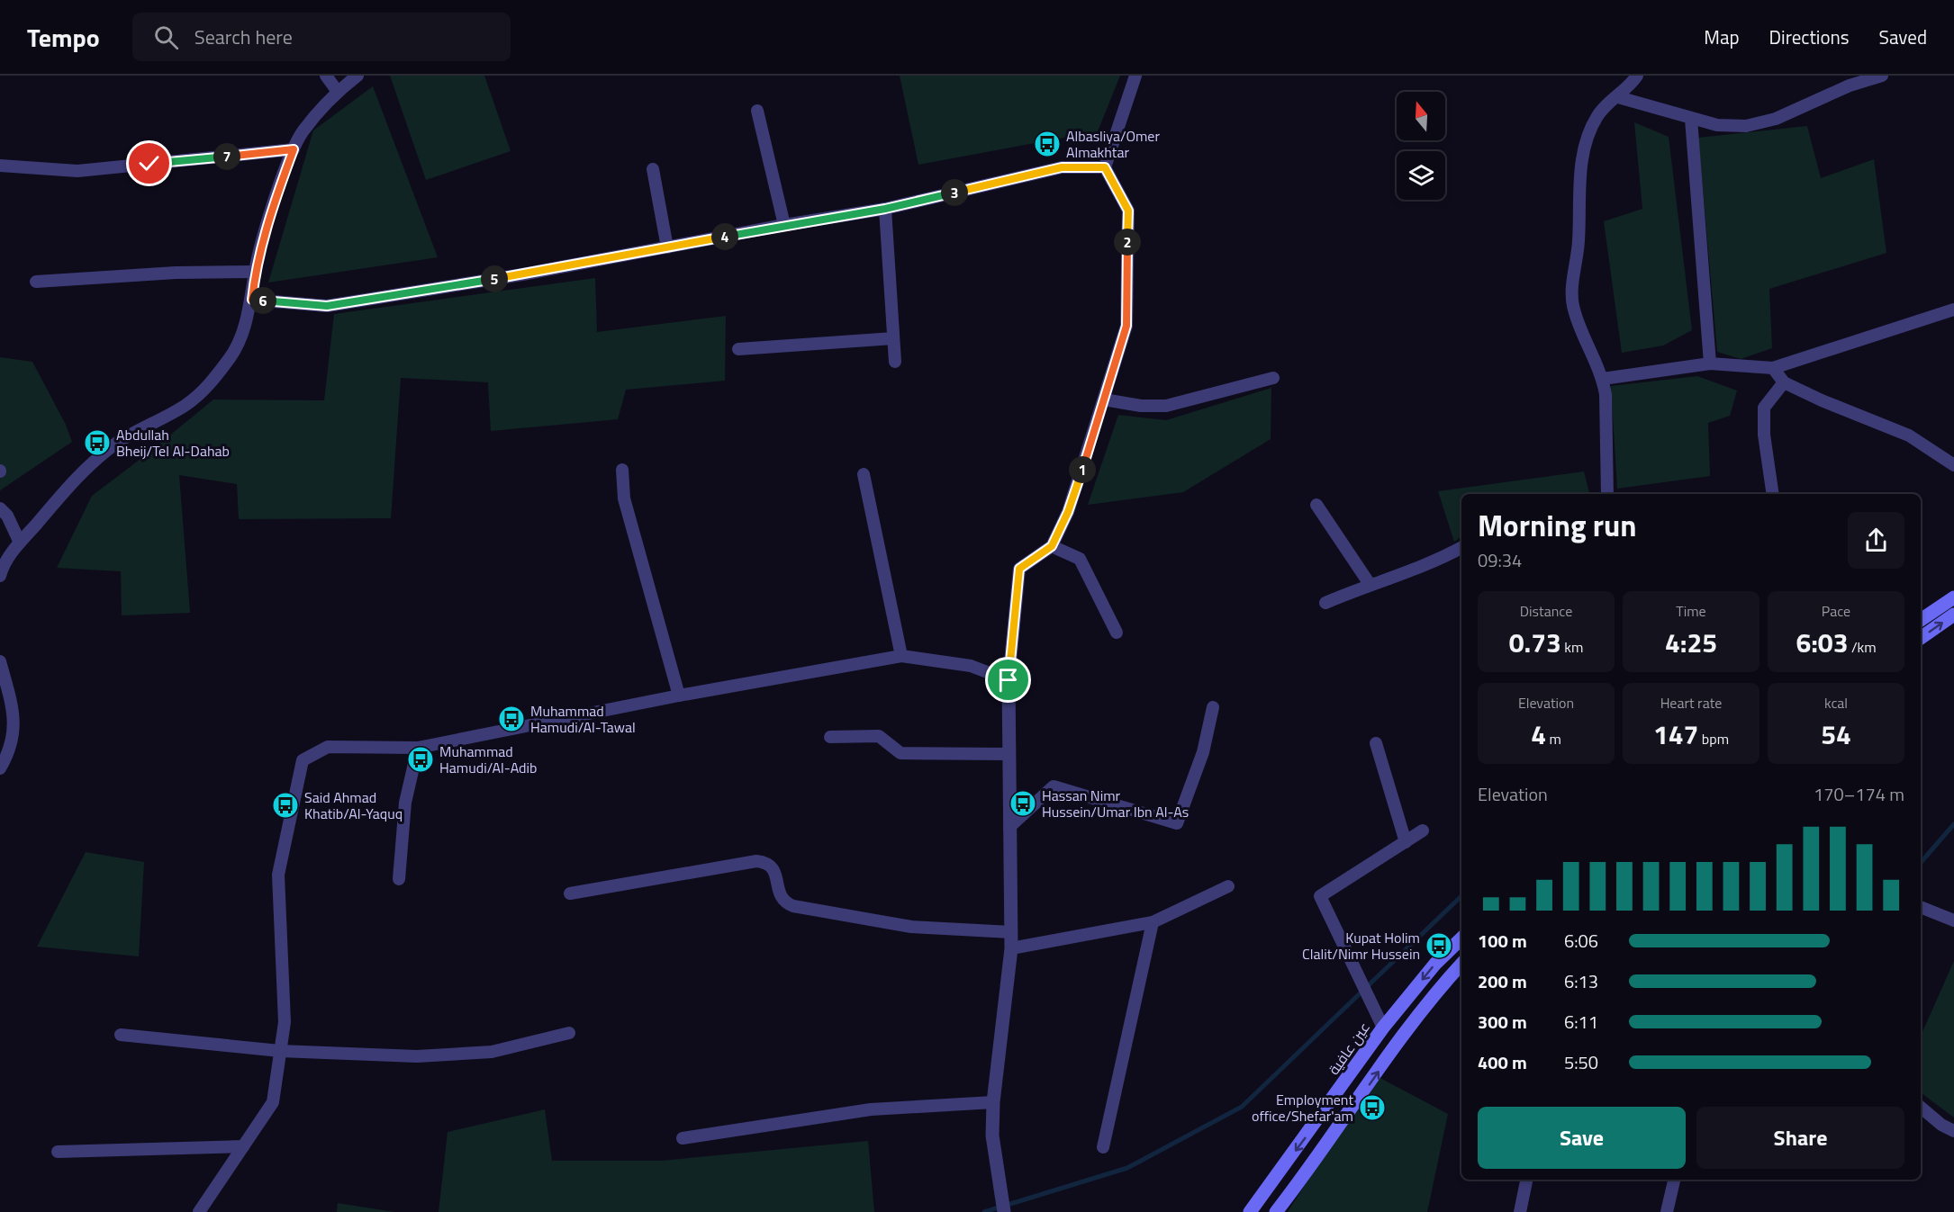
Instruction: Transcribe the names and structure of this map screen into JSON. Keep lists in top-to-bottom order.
{
  "streets": {
    "main road": ["عين عافية"]
  },
  "places": {
    "bus stop": [
      "Albasliya/Omer Almakhtar",
      "Abdullah Bheij/Tel Al-Dahab",
      "Muhammad Hamudi/Al-Tawal",
      "Muhammad Hamudi/Al-Adib",
      "Hassan Nimr Hussein/Umar Ibn Al-As",
      "Said Ahmad Khatib/Al-Yaquq",
      "Kupat Holim Clalit/Nimr Hussein",
      "Employment office/Shefar'am"
    ]
  },
  "north": "top",
  "page": {
    "header": "Tempo",
    "search": "Search here",
    "nav": ["Map", "Directions", "Saved"],
    "pins": [
      "7",
      "3",
      "4",
      "2",
      "5",
      "6",
      "1"
    ],
    "heading": ["Morning run", "09:34"],
    "stats": [
      ["Distance", "0.73 km"],
      ["Time", "4:25"],
      ["Pace", "6:03 /km"],
      ["Elevation", "4 m"],
      ["Heart rate", "147 bpm"],
      ["kcal", "54"]
    ],
    "chart": ["Elevation", "170–174 m"],
    "list": [
      {
        "name": "100 m",
        "note": "6:06"
      },
      {
        "name": "200 m",
        "note": "6:13"
      },
      {
        "name": "300 m",
        "note": "6:11"
      },
      {
        "name": "400 m",
        "note": "5:50"
      }
    ],
    "buttons": ["Save", "Share"]
  }
}
